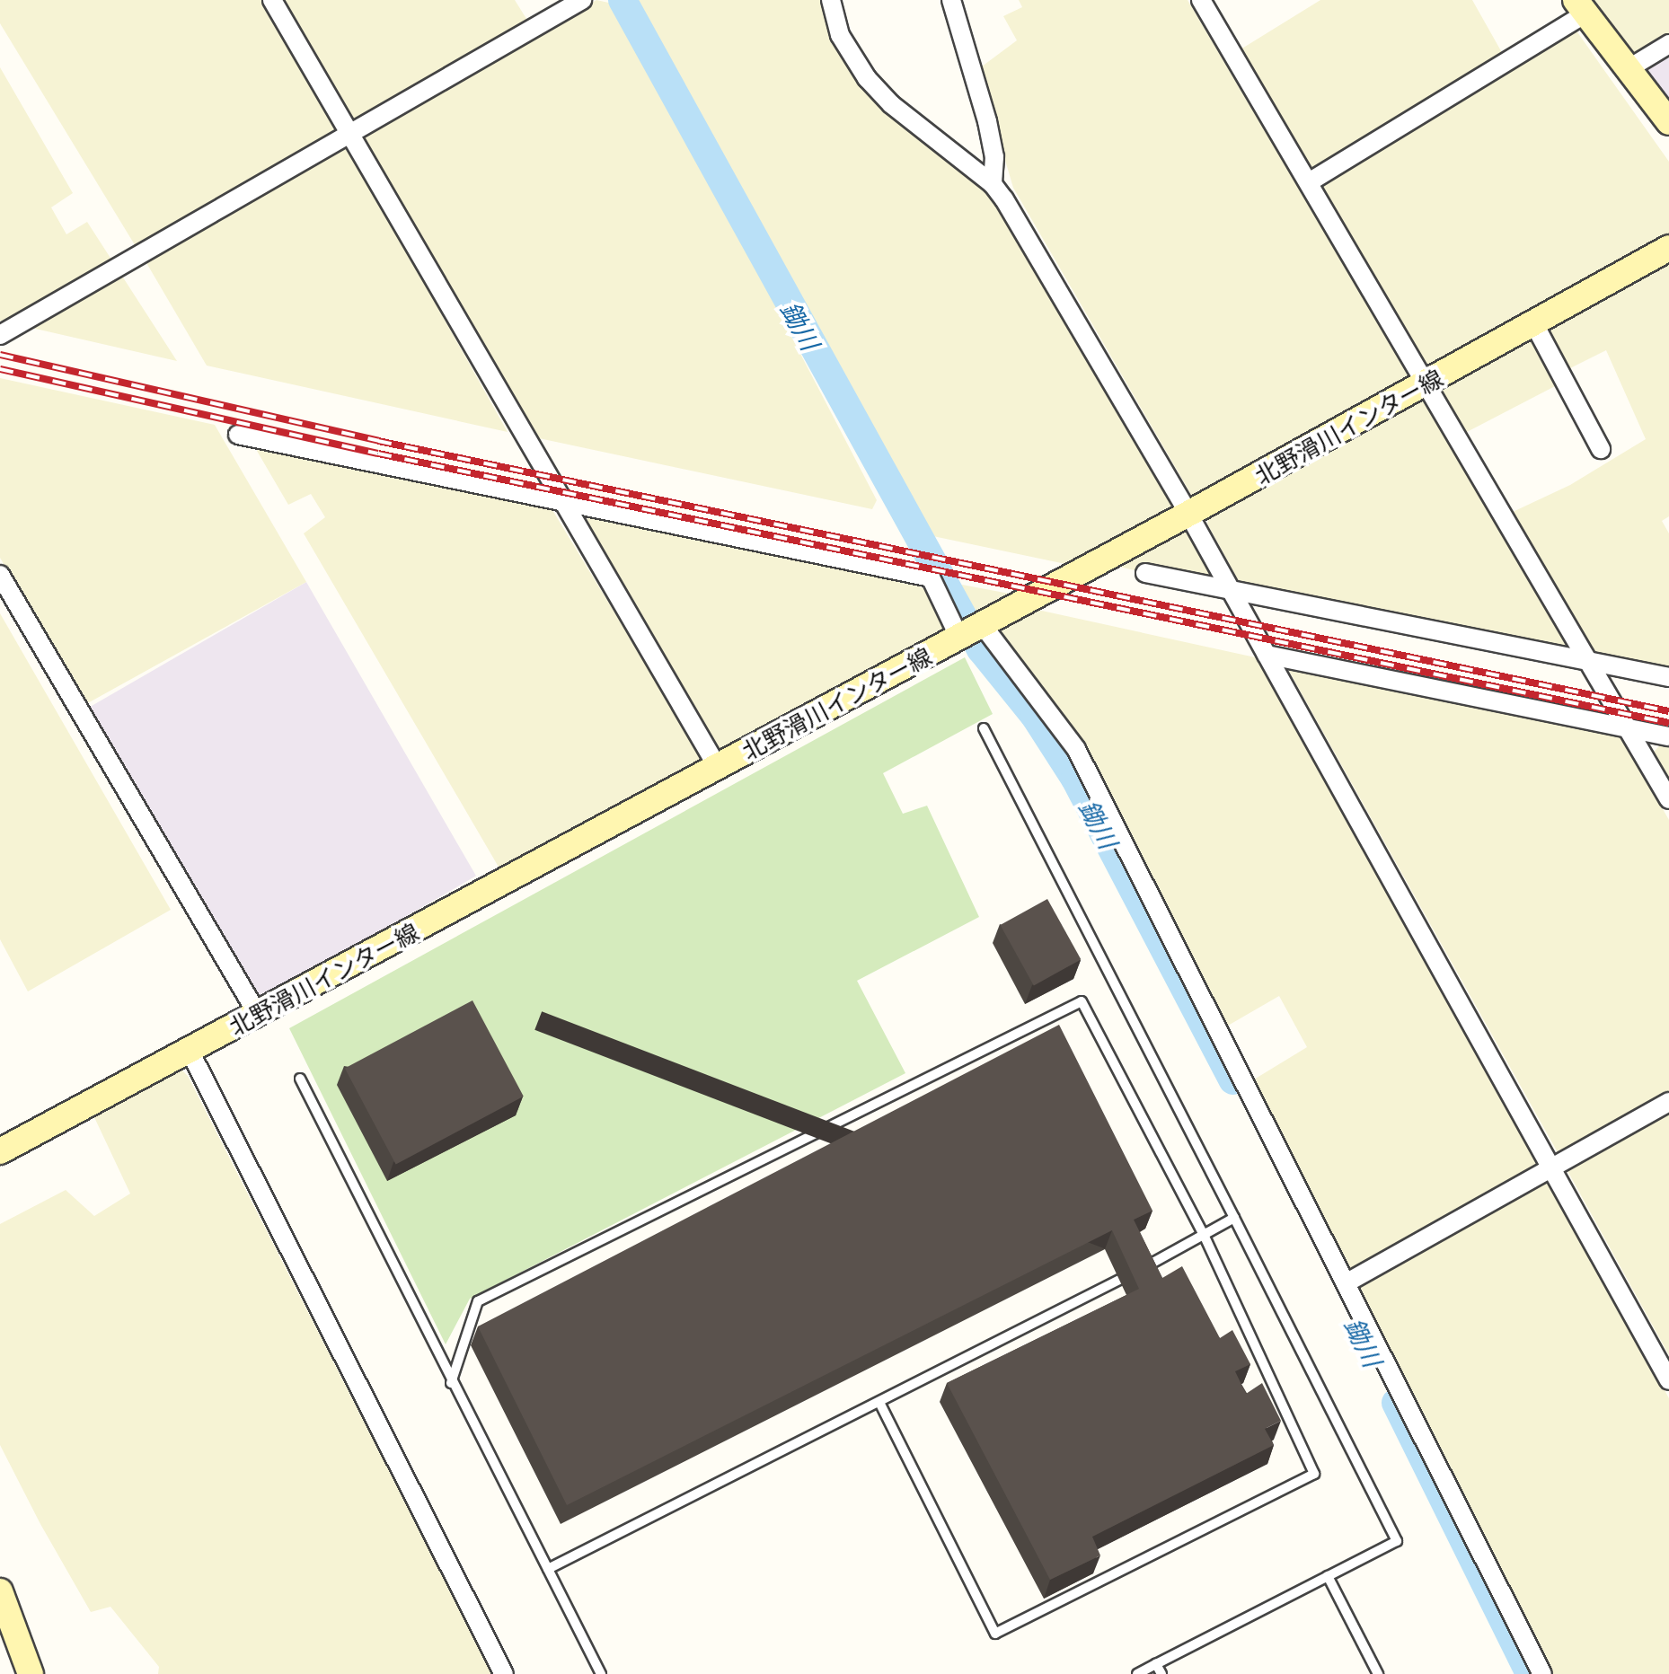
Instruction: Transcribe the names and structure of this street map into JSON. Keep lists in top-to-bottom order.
{
  "streets": {
    "main road": ["北野滑川インター線"]
  },
  "water": ["鋤川"]
}
